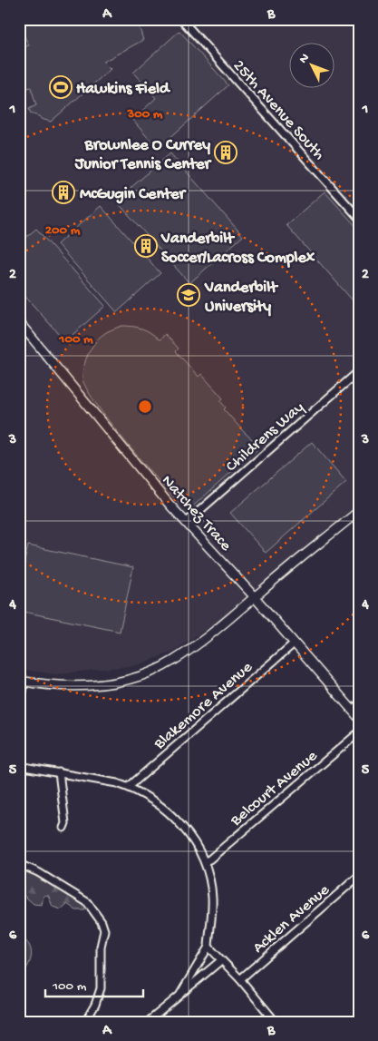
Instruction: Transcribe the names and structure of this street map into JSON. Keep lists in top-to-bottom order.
{
  "streets": {
    "main road": ["Natchez Trace"],
    "street": [
      "25th Avenue South",
      "Childrens Way",
      "Blakemore Avenue",
      "Belcourt Avenue",
      "Acklen Avenue"
    ]
  },
  "crossings": [
    ["Childrens Way", "Natchez Trace"],
    ["Natchez Trace", "Blakemore Avenue"]
  ],
  "places": {
    "sports": ["Hawkins Field"],
    "building": ["Brownlee O Currey Junior Tennis Center", "McGugin Center", "Vanderbilt Soccer/Lacross Complex"],
    "school or university": ["Vanderbilt University"]
  },
  "scale_bar": "100 m",
  "north": "top left",
  "grid": {
    "columns": ["A", "B"],
    "rows": [
      "1",
      "2",
      "3",
      "4",
      "5",
      "6"
    ]
  },
  "rings": ["300 m", "200 m", "100 m"]
}
